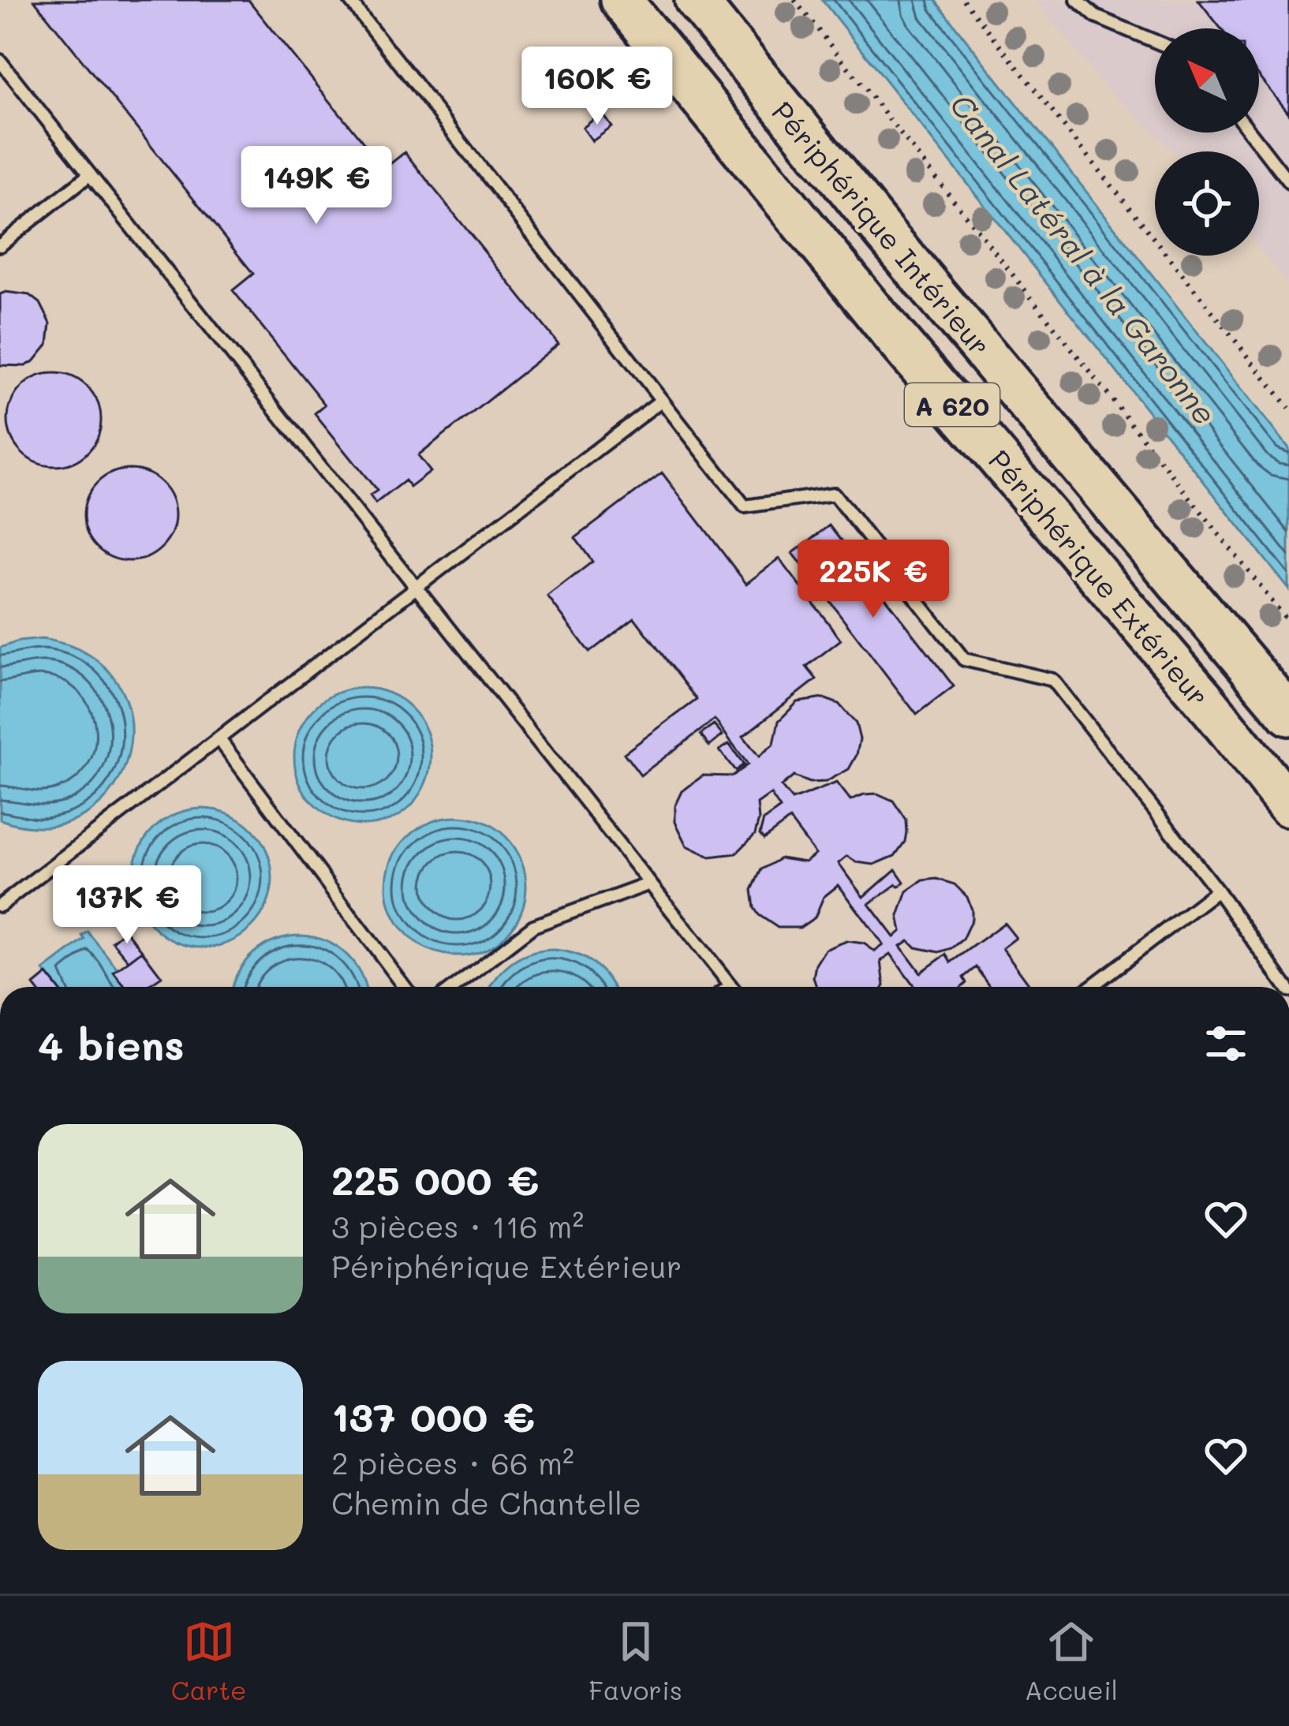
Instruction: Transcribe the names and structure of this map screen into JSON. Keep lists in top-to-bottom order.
{
  "streets": {
    "highway": ["Périphérique Intérieur", "A 620", "Périphérique Extérieur"]
  },
  "water": ["Canal Latéral à la Garonne"],
  "north": "top left",
  "page": {
    "price": [
      "160K €",
      "149K €",
      "225K €",
      "137K €"
    ],
    "heading": "4 biens",
    "list": [
      {
        "name": "225 000 €",
        "note": "3 pièces · 116 m² · Périphérique Extérieur"
      },
      {
        "name": "137 000 €",
        "note": "2 pièces · 66 m² · Chemin de Chantelle"
      }
    ],
    "tabs": ["Carte", "Favoris", "Accueil"]
  }
}
